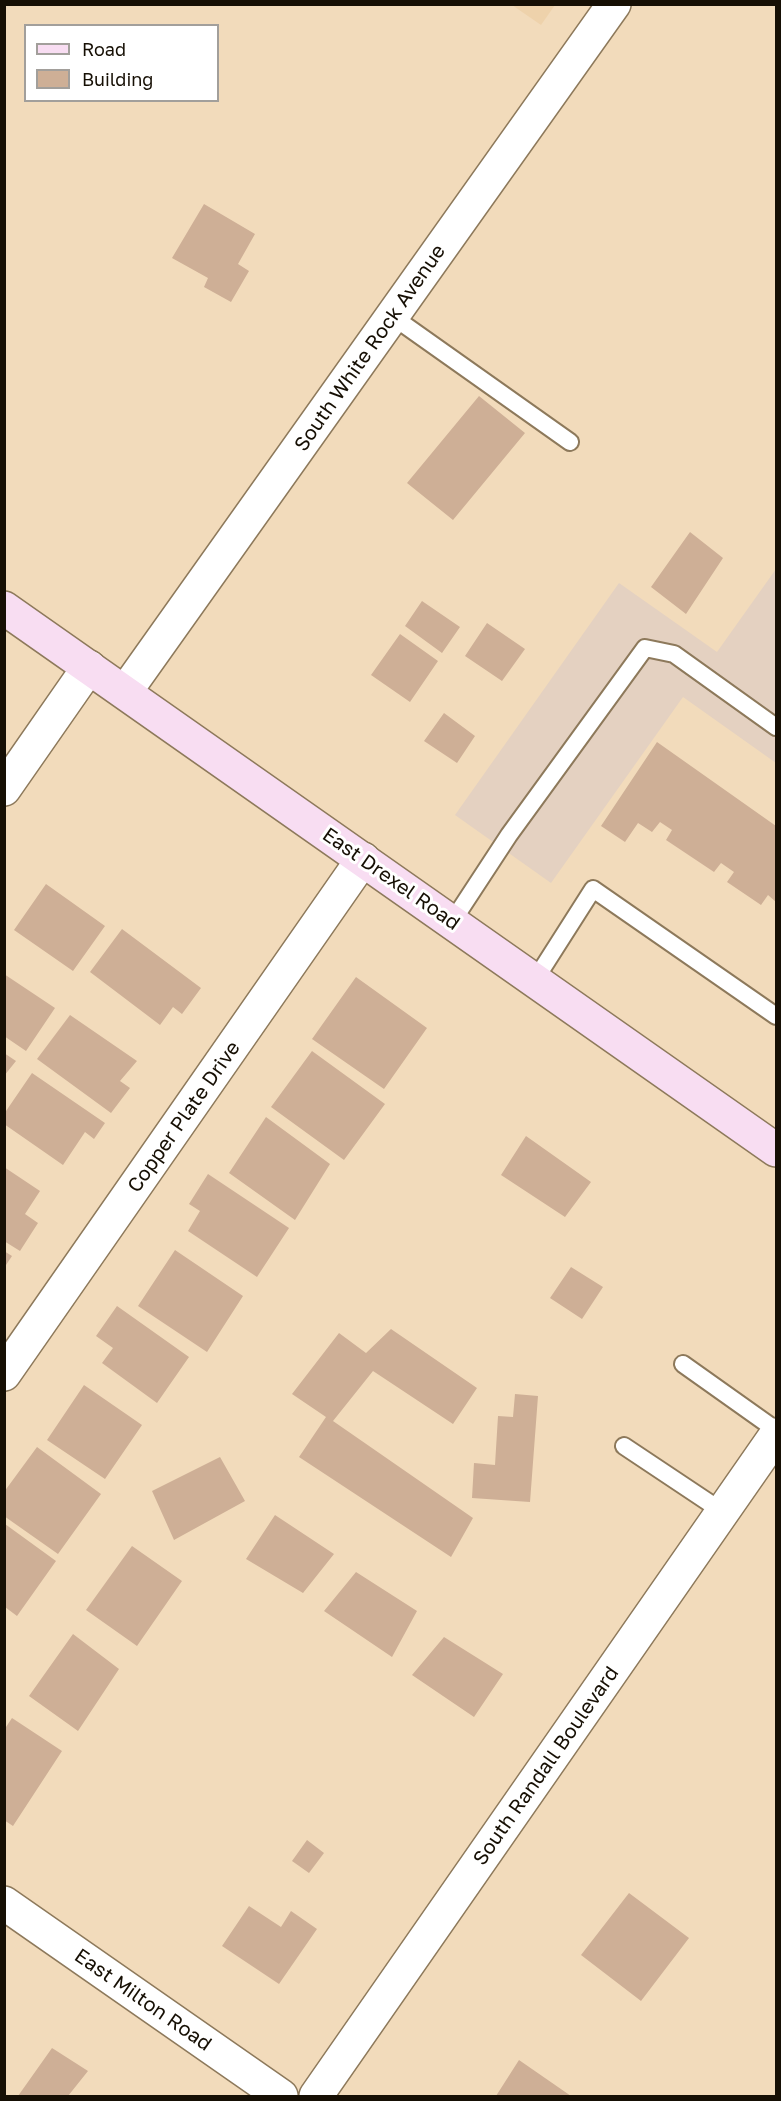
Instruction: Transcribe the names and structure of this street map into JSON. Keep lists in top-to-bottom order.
{
  "streets": {
    "street": [
      "South White Rock Avenue",
      "East Drexel Road",
      "Copper Plate Drive",
      "South Randall Boulevard",
      "East Milton Road"
    ]
  },
  "crossings": [
    ["South White Rock Avenue", "East Drexel Road"],
    ["East Drexel Road", "Copper Plate Drive"]
  ],
  "legend": ["Road", "Building"]
}
